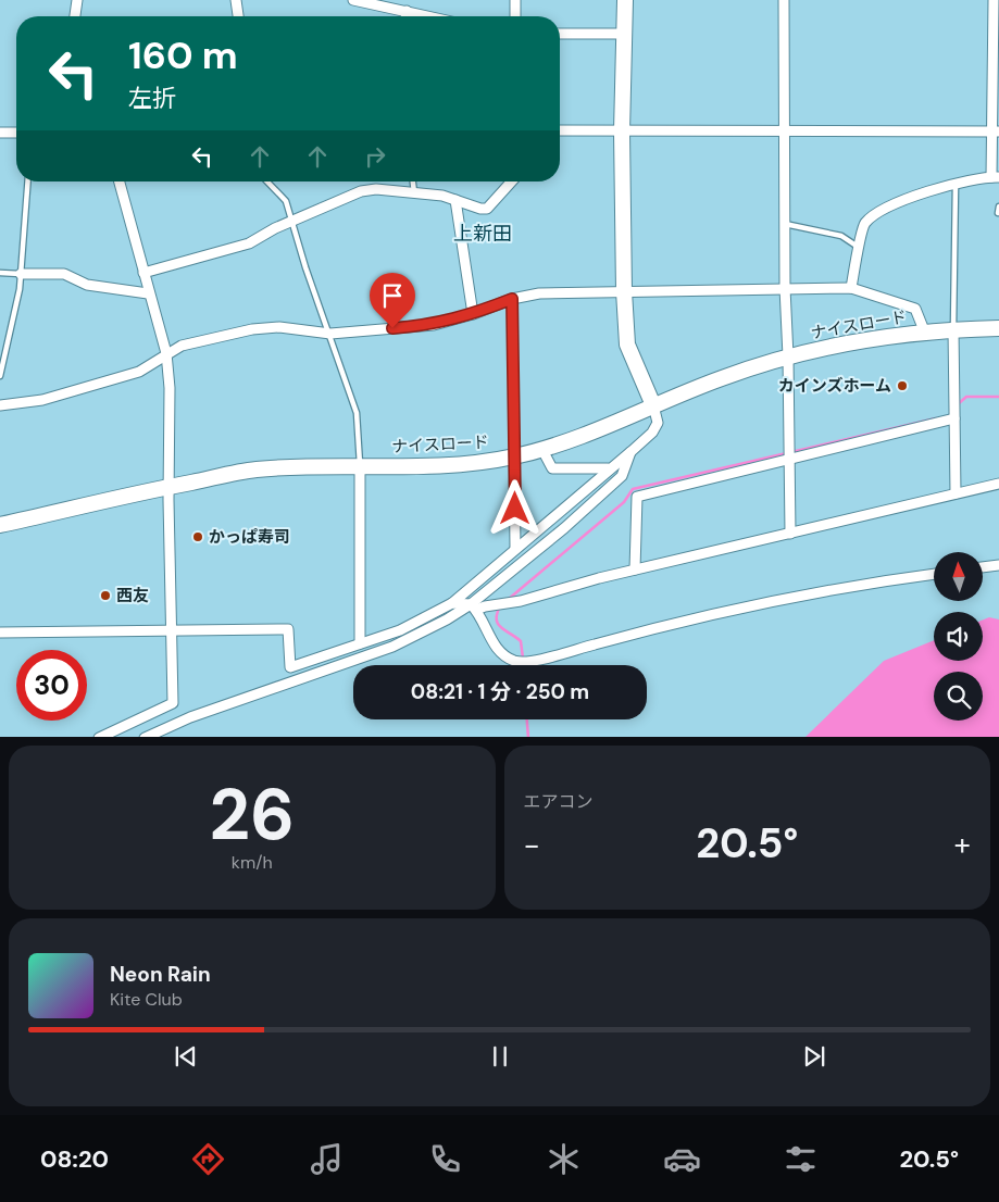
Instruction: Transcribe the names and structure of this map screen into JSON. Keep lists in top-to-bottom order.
{
  "streets": {
    "street": ["ナイスロード"]
  },
  "districts": ["上新田"],
  "places": ["カインズホーム", "かっぱ寿司", "西友"],
  "north": "top",
  "page": {
    "turn": ["160 m", "左折"],
    "limit": "30",
    "trip": "08:21 · 1 分 · 250 m",
    "tile": [
      ["26", "km/h"],
      "エアコン"
    ],
    "heat": ["−", "20.5°", "+"],
    "song": ["Neon Rain", "Kite Club"],
    "tabs": ["08:20", "20.5°"]
  }
}
